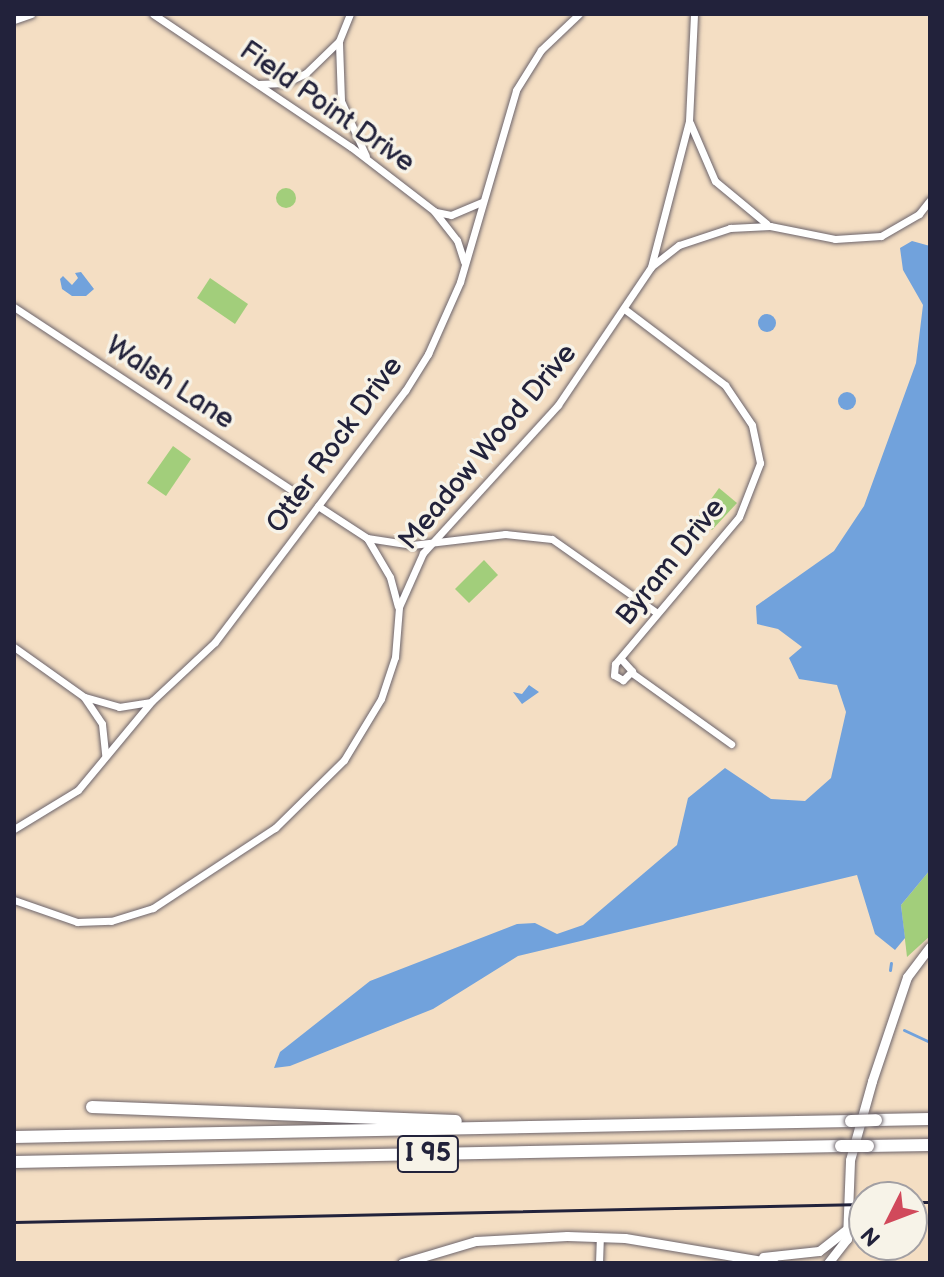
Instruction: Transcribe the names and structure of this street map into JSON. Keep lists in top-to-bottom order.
{
  "streets": {
    "highway": ["I 95"],
    "street": [
      "Field Point Drive",
      "Walsh Lane",
      "Otter Rock Drive",
      "Meadow Wood Drive",
      "Byram Drive"
    ]
  },
  "crossings": [
    ["Field Point Drive", "Otter Rock Drive"],
    ["Meadow Wood Drive", "Byram Drive"]
  ],
  "north": "bottom left"
}
